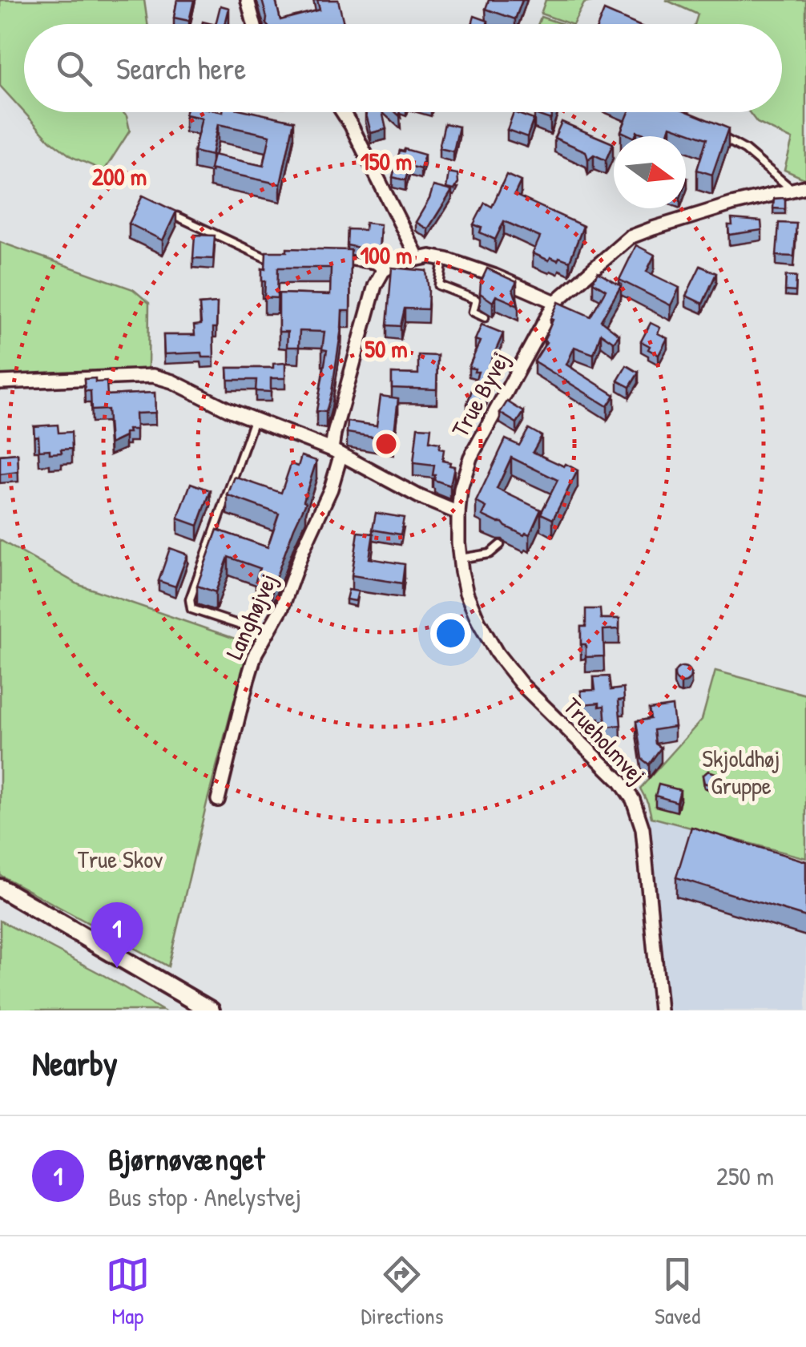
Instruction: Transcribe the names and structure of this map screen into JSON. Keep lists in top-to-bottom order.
{
  "streets": {
    "street": ["True Byvej", "Langhøjvej", "Trueholmvej"]
  },
  "crossings": [
    ["True Byvej", "Trueholmvej"]
  ],
  "parks": ["Skjoldhøj Gruppe", "True Skov"],
  "north": "right",
  "page": {
    "search": "Search here",
    "pins": "1",
    "heading": "Nearby",
    "list": [
      {
        "mark": "1",
        "name": "Bjørnøvænget",
        "note": "Bus stop · Anelystvej",
        "value": "250 m"
      }
    ],
    "nav": ["Map", "Directions", "Saved"]
  },
  "rings": [
    "150 m",
    "200 m",
    "100 m",
    "50 m"
  ]
}
